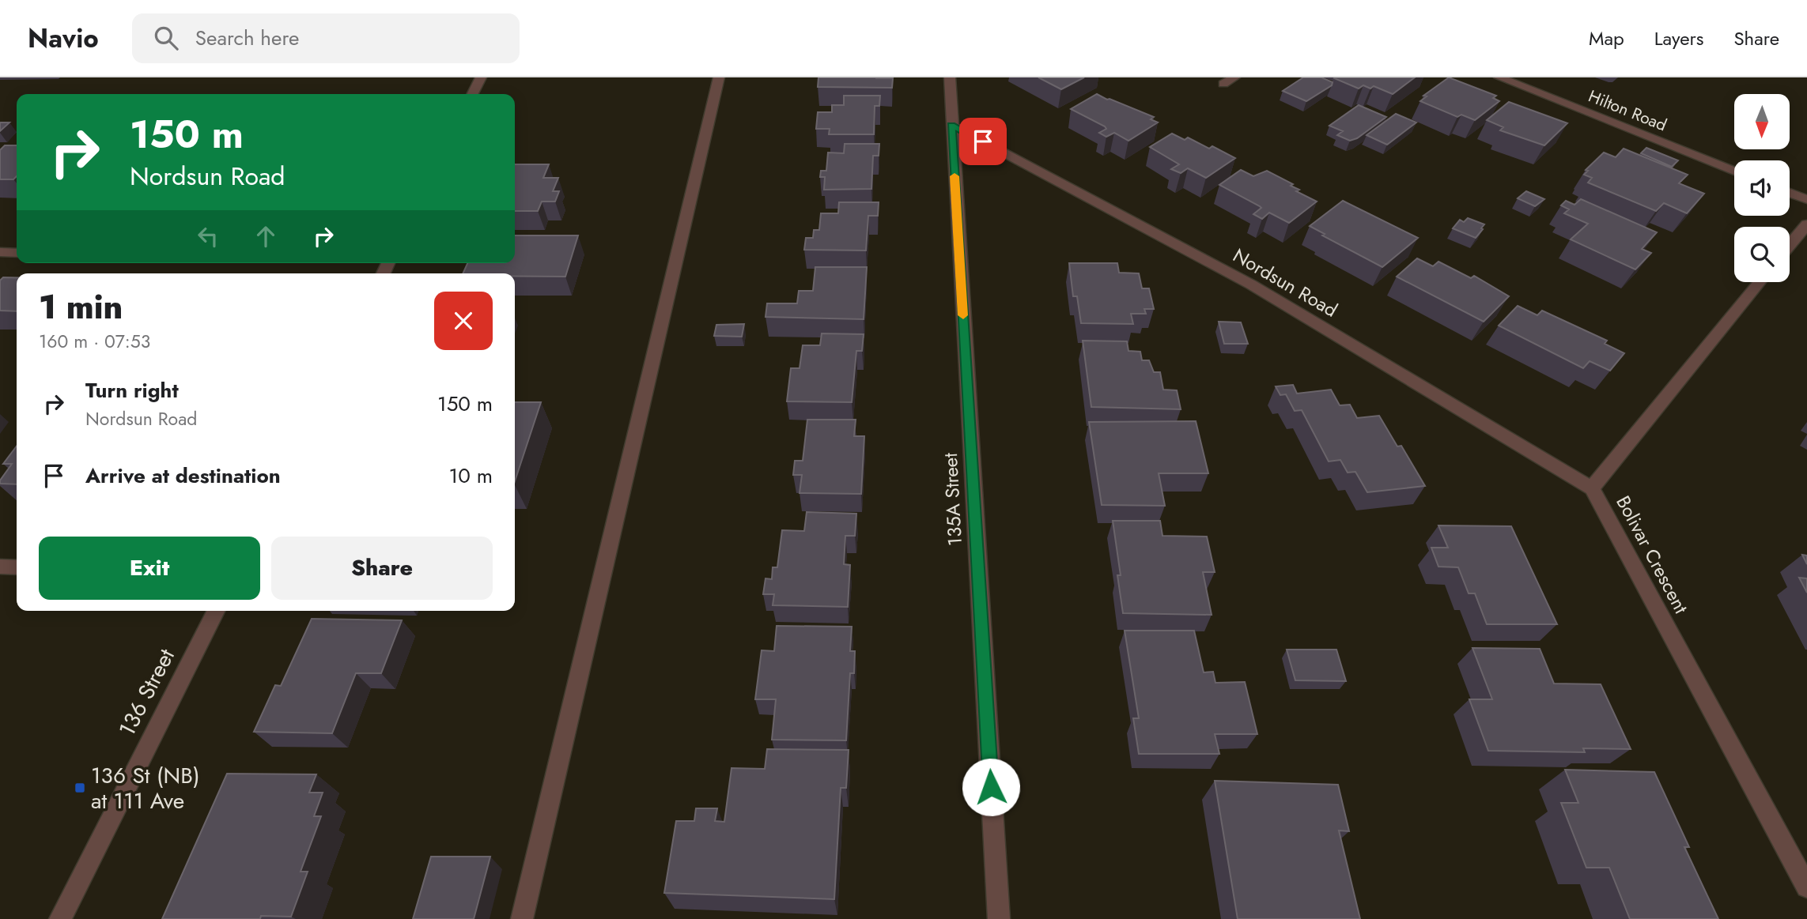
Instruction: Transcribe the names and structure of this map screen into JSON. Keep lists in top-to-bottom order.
{
  "streets": {
    "street": [
      "Hilton Road",
      "Nordsun Road",
      "135A Street",
      "Bolivar Crescent",
      "136 Street"
    ]
  },
  "crossings": [
    ["Nordsun Road", "135A Street"],
    ["Nordsun Road", "Bolivar Crescent"]
  ],
  "places": {
    "transit": ["136 St (NB) at 111 Ave"]
  },
  "north": "bottom",
  "page": {
    "header": "Navio",
    "search": "Search here",
    "nav": ["Map", "Layers", "Share"],
    "turn": ["150 m", "Nordsun Road"],
    "heading": ["1 min", "160 m · 07:53"],
    "list": [
      {
        "name": "Turn right",
        "note": "Nordsun Road",
        "value": "150 m"
      },
      {
        "name": "Arrive at destination",
        "value": "10 m"
      }
    ],
    "buttons": ["Exit", "Share"]
  }
}
